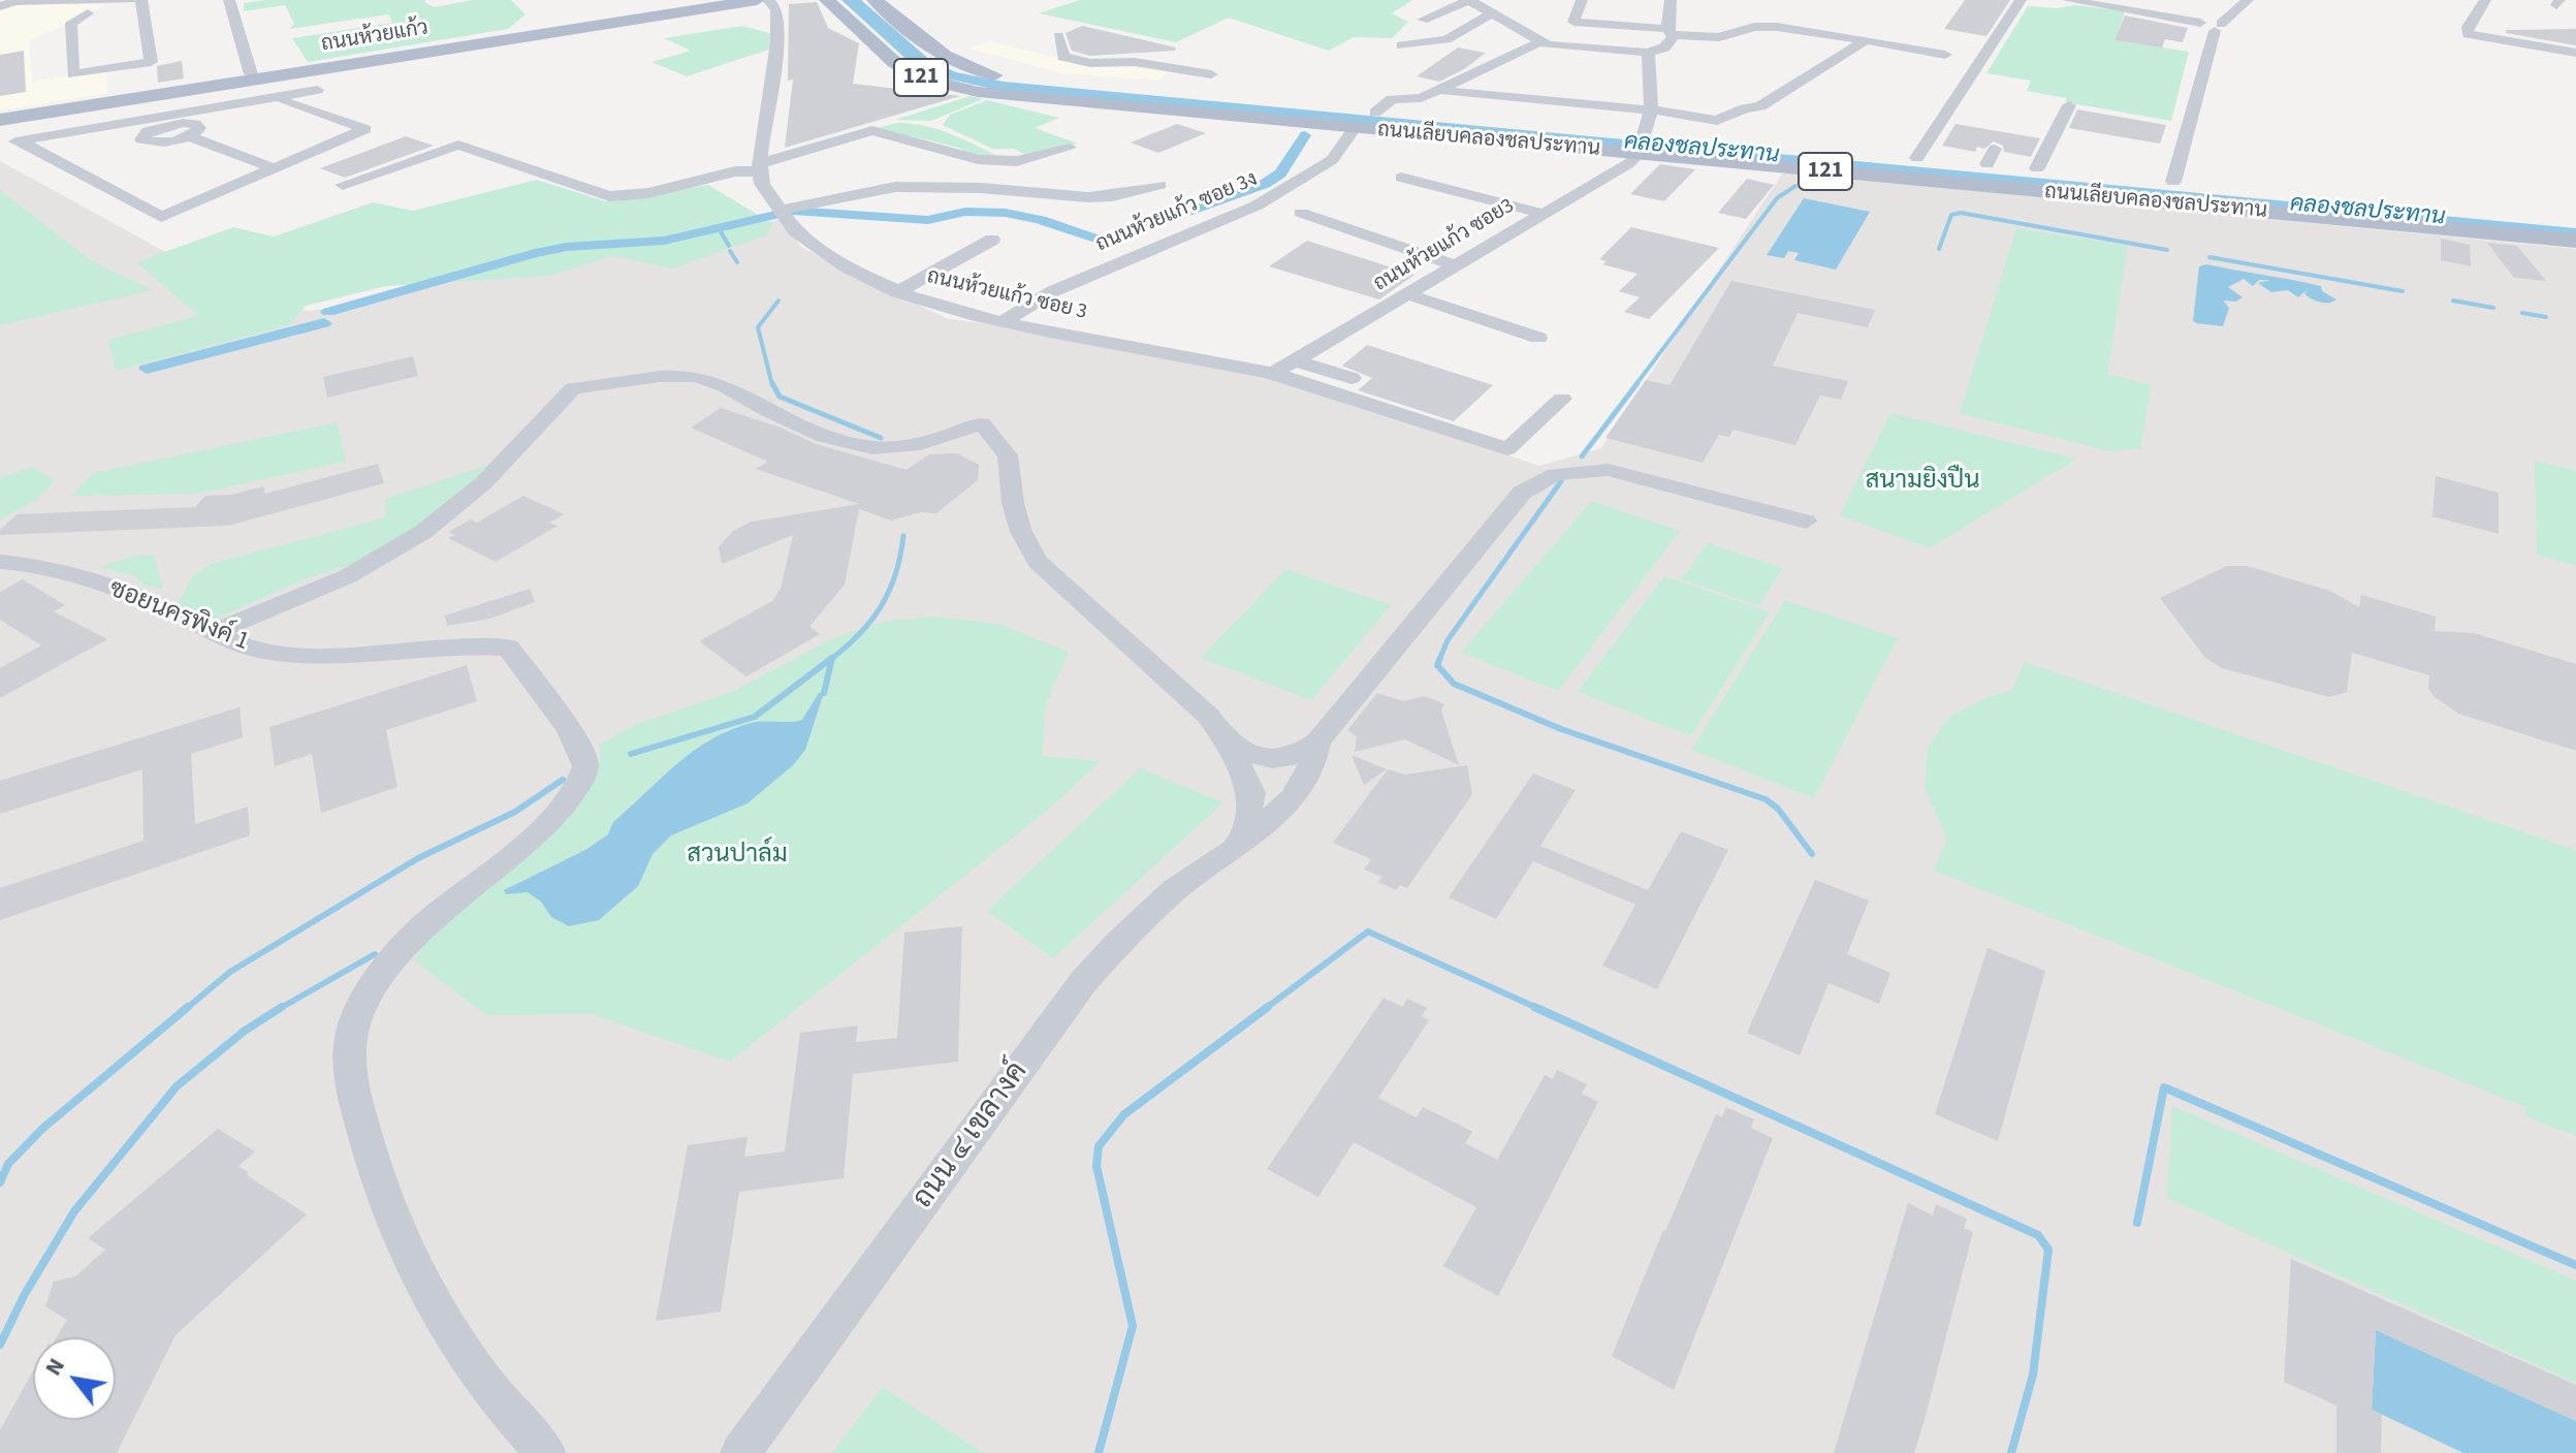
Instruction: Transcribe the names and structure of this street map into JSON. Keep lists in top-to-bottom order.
{
  "streets": {
    "main road": ["ถนนห้วยแก้ว", "121", "ถนนเลียบคลองชลประทาน"],
    "street": [
      "ถนนห้วยแก้ว ซอย 3ง",
      "ถนนห้วยแก้ว ซอย3",
      "ถนนห้วยแก้ว ซอย 3",
      "ซอยนครพิงค์ 1",
      "ถนน ๔ เขลางค์"
    ]
  },
  "crossings": [
    ["ถนนเลียบคลองชลประทาน", "ถนนห้วยแก้ว ซอย 3ง"],
    ["ถนนเลียบคลองชลประทาน", "ถนนห้วยแก้ว ซอย3"],
    ["ถนนห้วยแก้ว ซอย 3ง", "ถนนห้วยแก้ว ซอย 3"],
    ["ถนนห้วยแก้ว ซอย3", "ถนนห้วยแก้ว ซอย 3"]
  ],
  "water": ["คลองชลประทาน"],
  "parks": ["สนามยิงปืน", "สวนปาล์ม"],
  "north": "top left"
}
